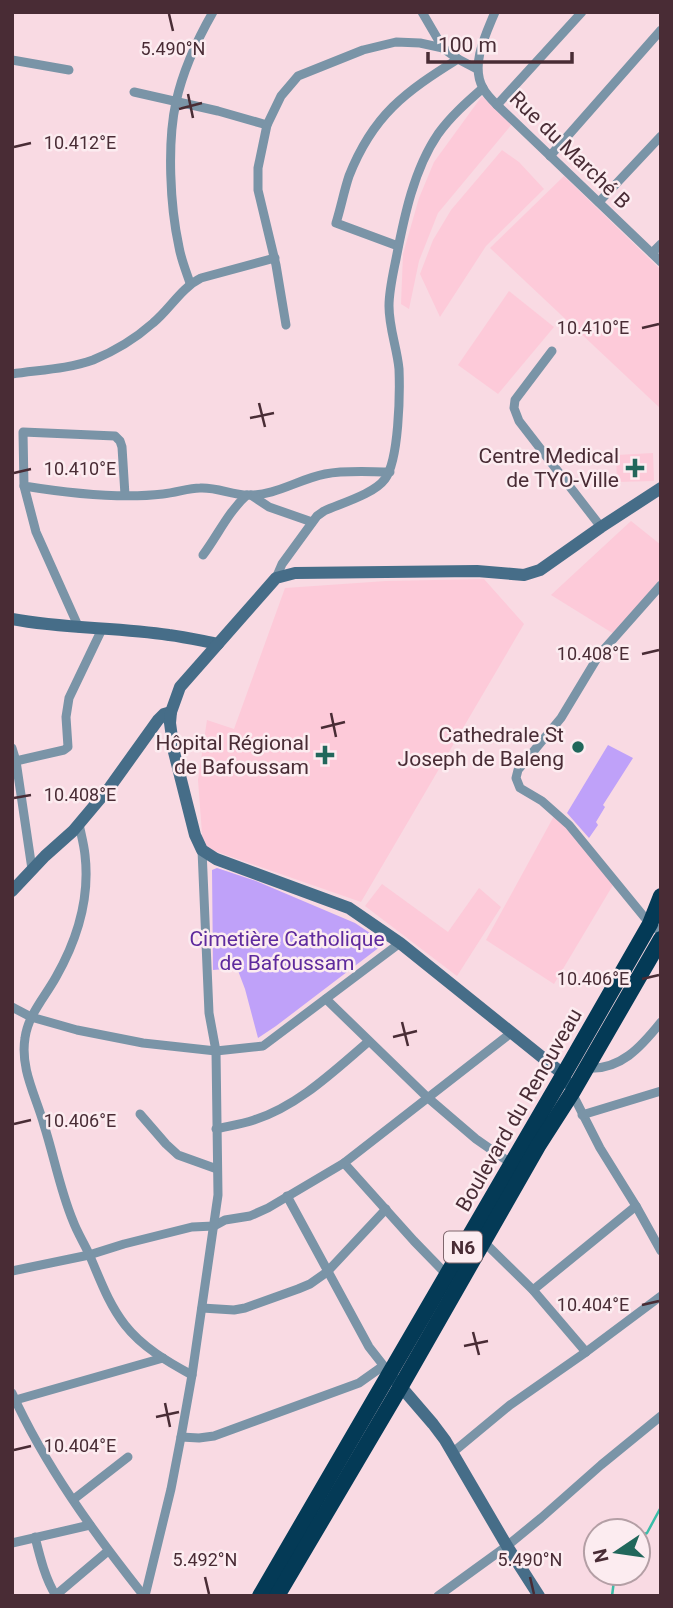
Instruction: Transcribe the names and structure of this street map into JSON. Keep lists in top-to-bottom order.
{
  "streets": {
    "highway": ["Boulevard du Renouveau", "N6"],
    "street": ["Rue du Marché B"]
  },
  "parks": ["Cimetière Catholique de Bafoussam"],
  "places": {
    "health": ["Centre Medical de TYO-Ville", "Hôpital Régional de Bafoussam"],
    "other": ["Cathedrale St Joseph de Baleng"]
  },
  "scale_bar": "100 m",
  "north": "left",
  "coordinates": [
    "5.490°N",
    "10.412°E",
    "10.410°E",
    "10.408°E",
    "10.406°E",
    "10.404°E",
    "5.492°N"
  ]
}
